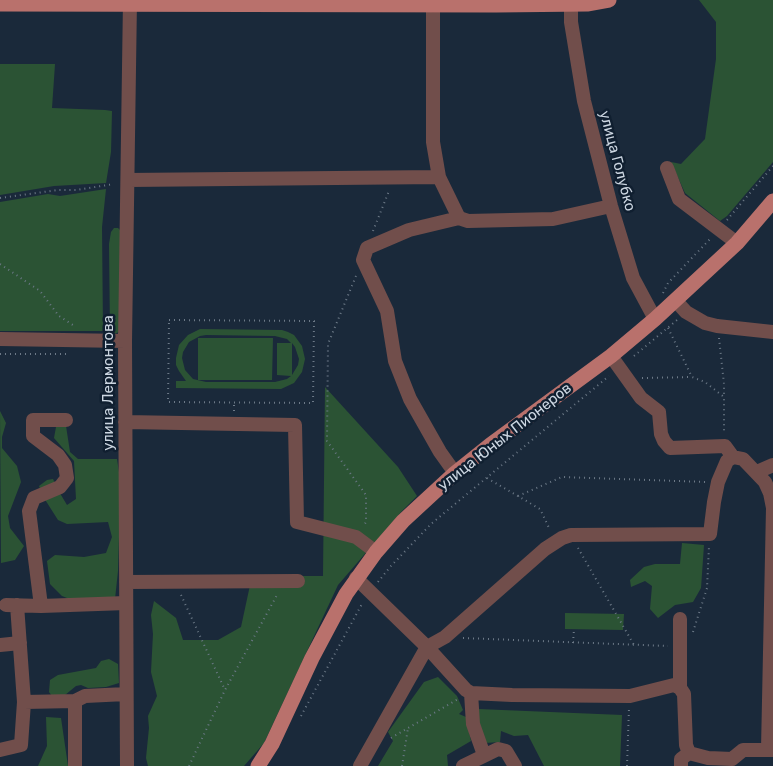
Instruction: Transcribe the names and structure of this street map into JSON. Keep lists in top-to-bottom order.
{
  "streets": {
    "main road": ["улица Юных Пионеров"],
    "street": ["улица Голубко", "улица Лермонтова"]
  },
  "crossings": [
    ["улица Голубко", "улица Юных Пионеров"]
  ]
}
